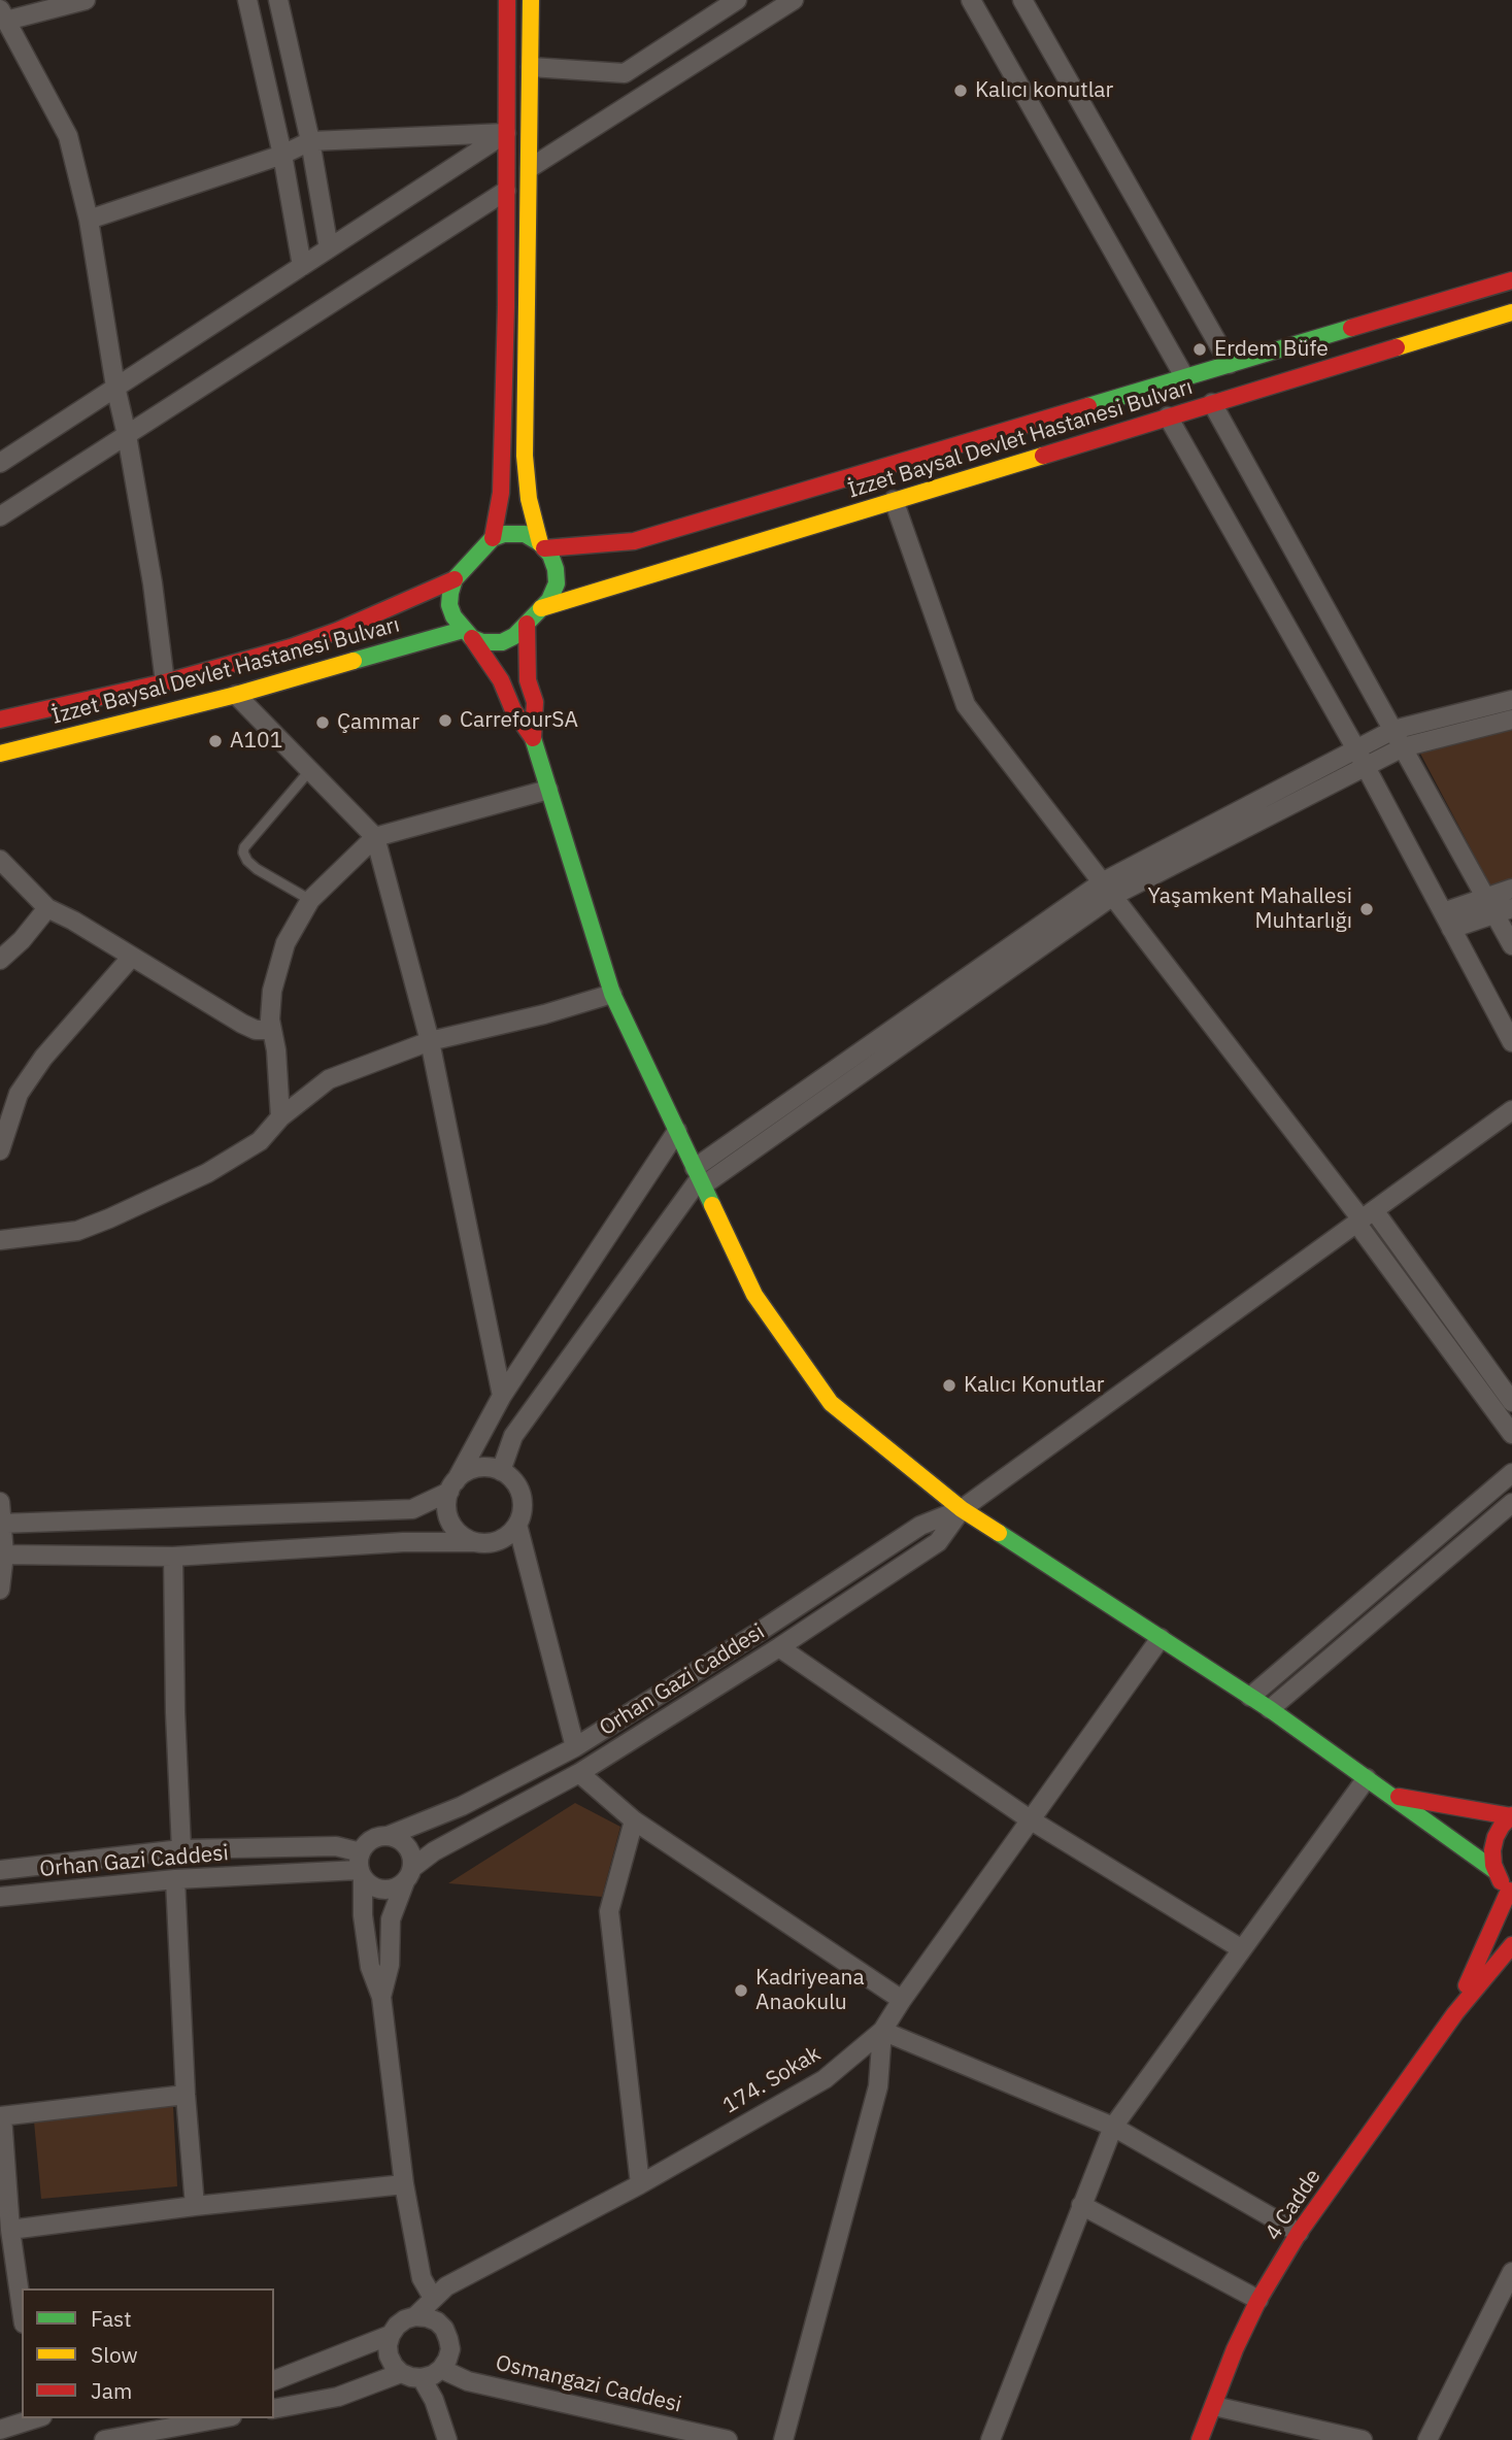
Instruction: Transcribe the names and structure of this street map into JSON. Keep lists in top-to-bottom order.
{
  "streets": {
    "main road": ["İzzet Baysal Devlet Hastanesi Bulvarı", "4 Cadde"],
    "street": ["Orhan Gazi Caddesi", "174. Sokak", "Osmangazi Caddesi"]
  },
  "crossings": [
    ["174. Sokak", "Osmangazi Caddesi"]
  ],
  "places": [
    "Kalıcı konutlar",
    "Erdem Büfe",
    "CarrefourSA",
    "Çammar",
    "A101",
    "Yaşamkent Mahallesi Muhtarlığı",
    "Kalıcı Konutlar",
    "Kadriyeana Anaokulu"
  ],
  "legend": ["Fast", "Slow", "Jam"]
}
